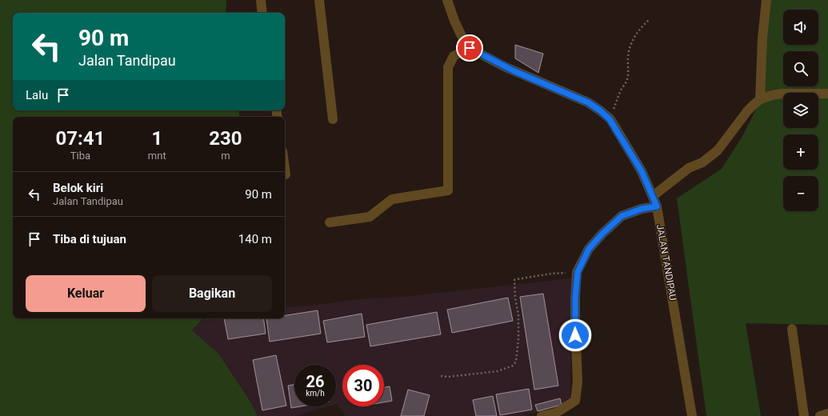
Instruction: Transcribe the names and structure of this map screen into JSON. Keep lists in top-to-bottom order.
{
  "streets": {
    "street": ["JALAN TANDIPAU"]
  },
  "page": {
    "map_buttons": ["+", "−"],
    "turn": ["90 m", "Jalan Tandipau"],
    "then": "Lalu",
    "eta": [
      "07:41",
      "Tiba",
      "1",
      "mnt",
      "230",
      "m"
    ],
    "list": [
      {
        "name": "Belok kiri",
        "note": "Jalan Tandipau",
        "value": "90 m"
      },
      {
        "name": "Tiba di tujuan",
        "value": "140 m"
      }
    ],
    "buttons": ["Keluar", "Bagikan"],
    "speed": "26 km/h",
    "limit": "30"
  }
}
